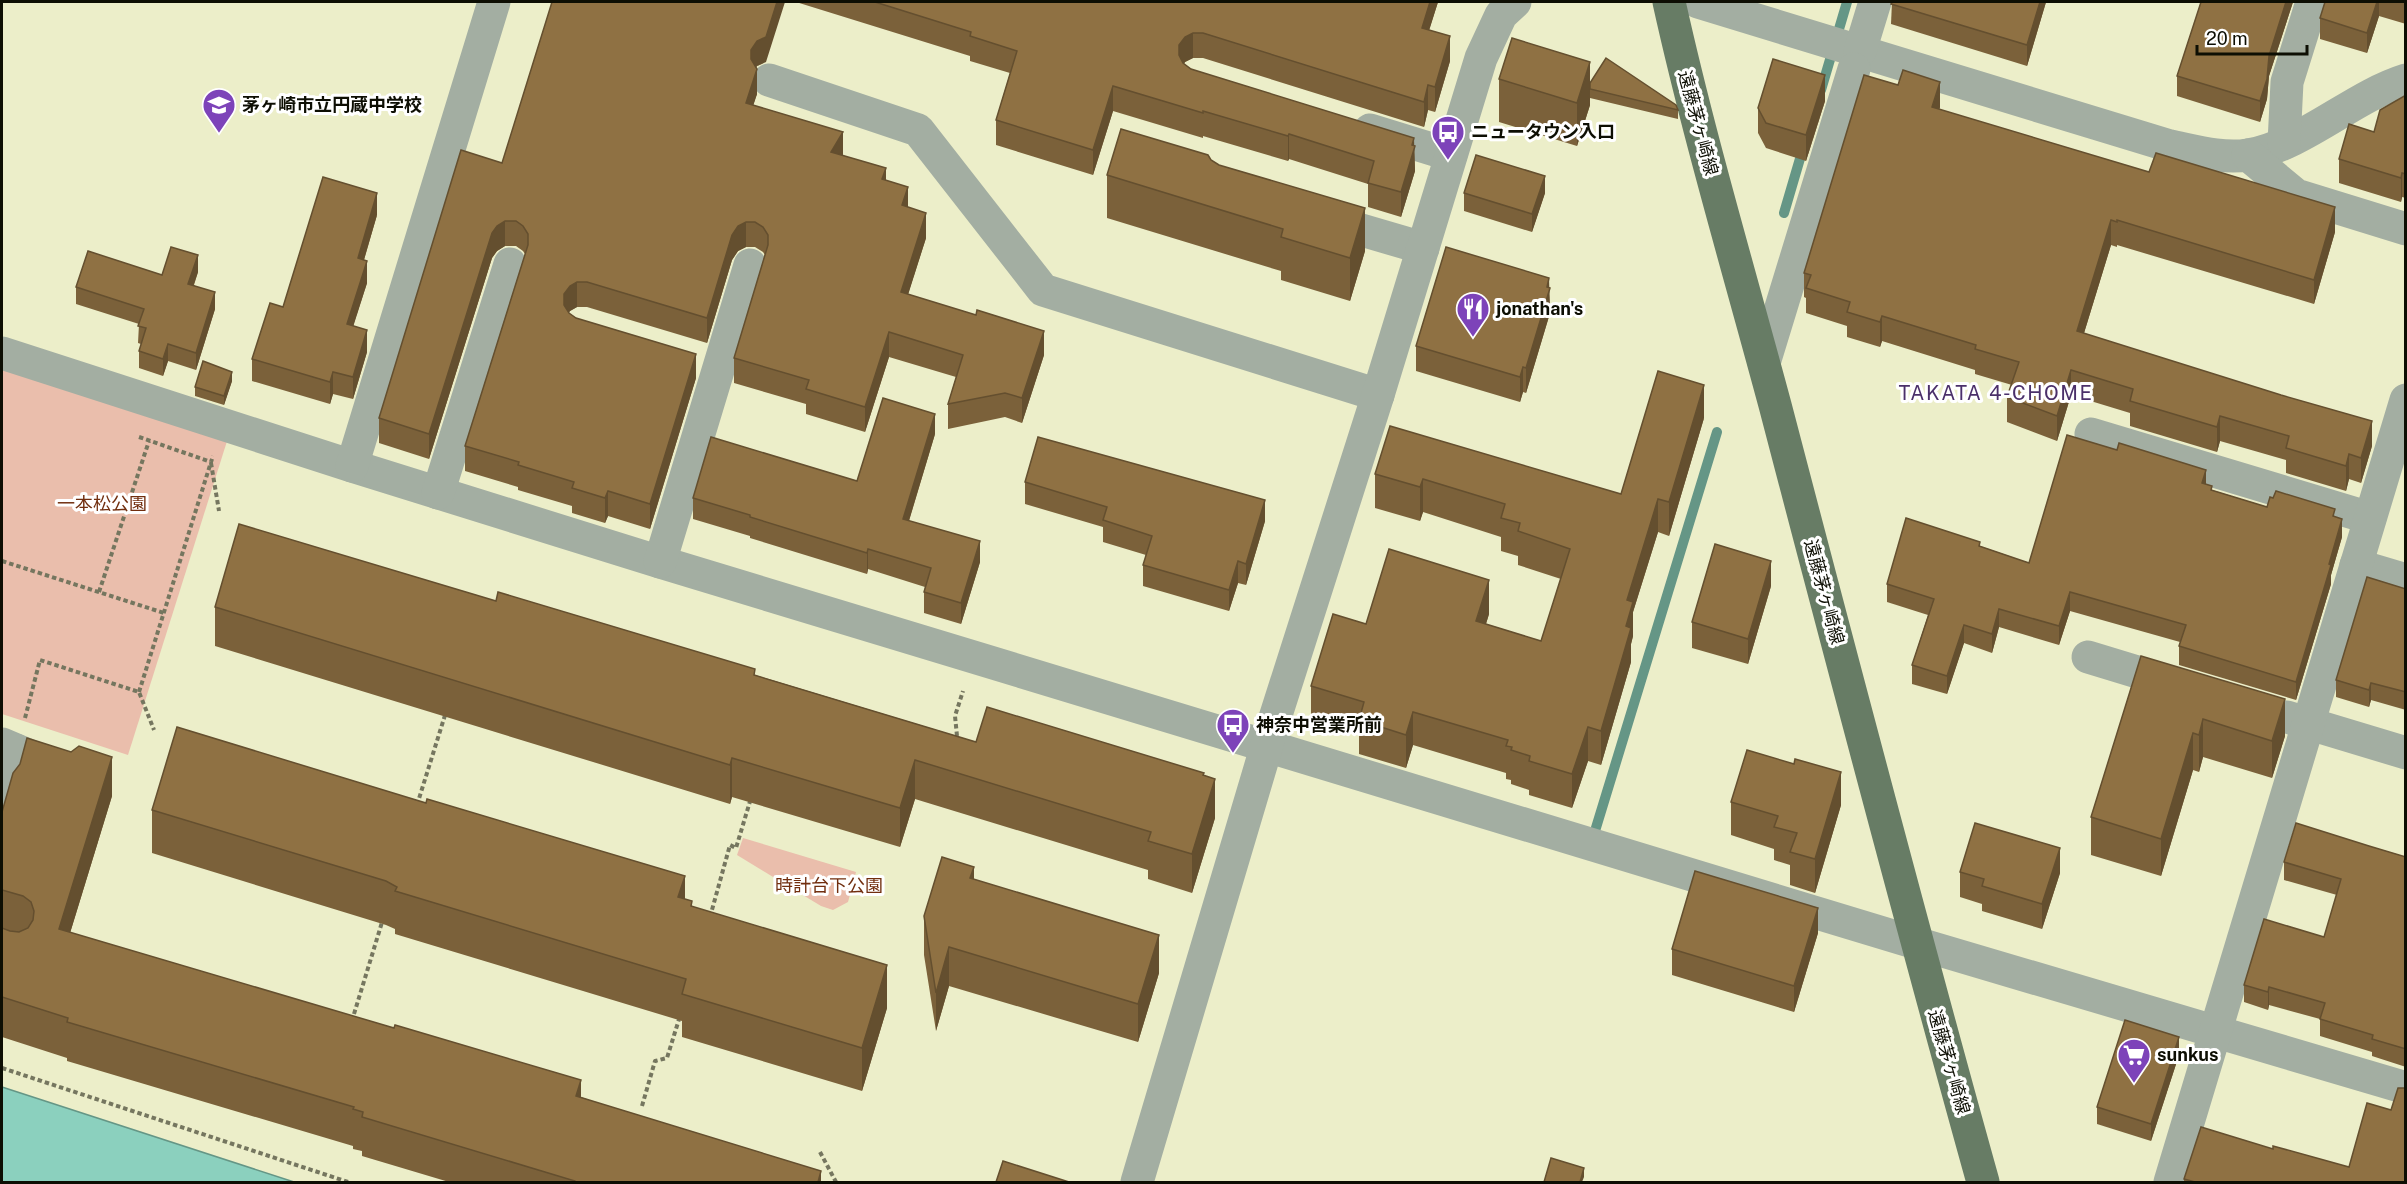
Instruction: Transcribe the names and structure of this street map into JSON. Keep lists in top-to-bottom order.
{
  "streets": {
    "main road": ["遠藤茅ヶ崎線"]
  },
  "districts": ["TAKATA 4-CHOME"],
  "parks": ["一本松公園", "時計台下公園"],
  "places": {
    "school or university": ["茅ヶ崎市立円蔵中学校"],
    "bus stop": ["ニュータウン入口", "神奈中営業所前"],
    "restaurant": ["jonathan's"],
    "supermarket": ["sunkus"]
  },
  "scale_bar": "20 m"
}
